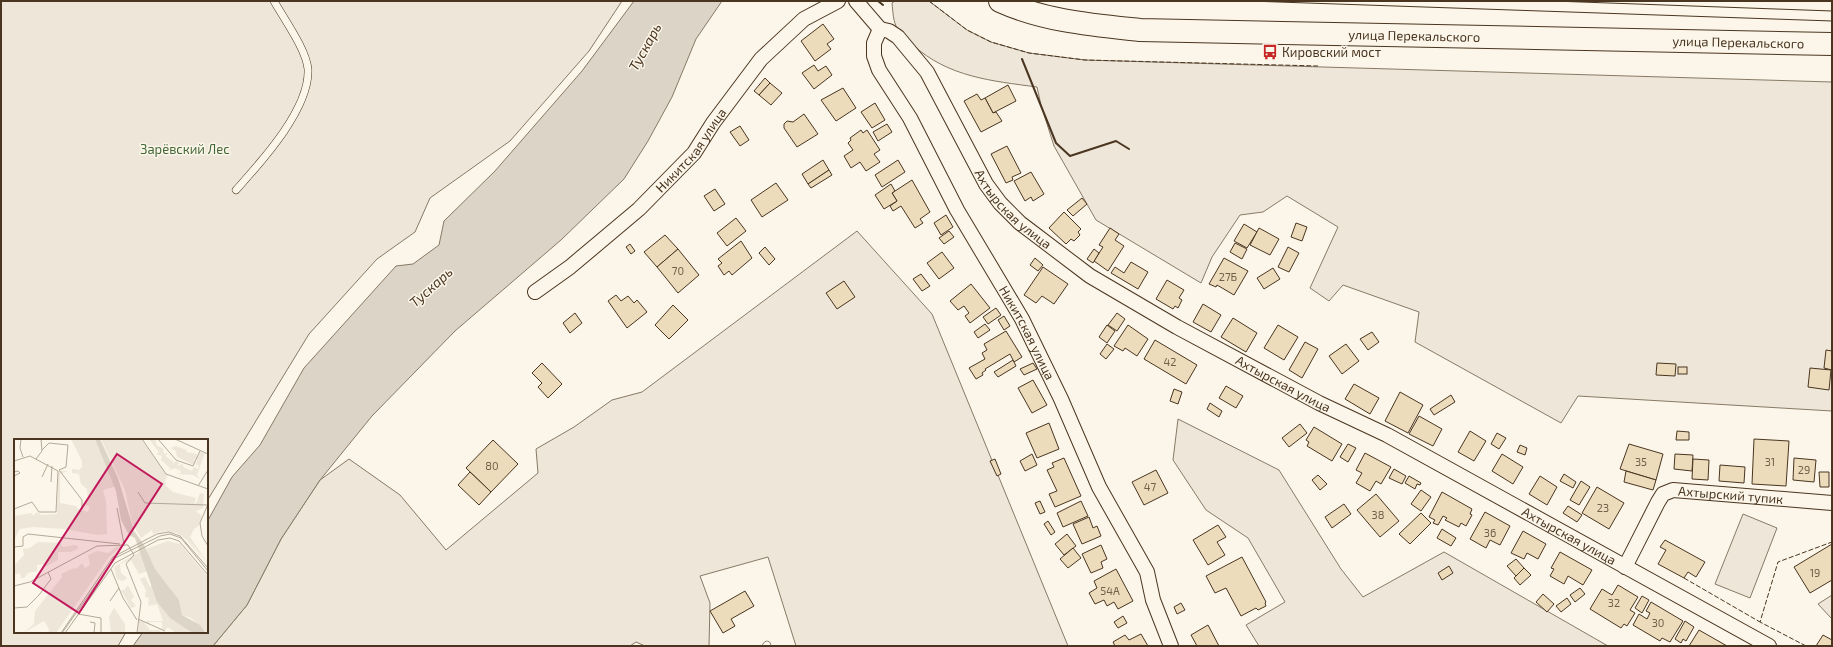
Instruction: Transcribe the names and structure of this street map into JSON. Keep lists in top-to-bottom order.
{
  "streets": {
    "main road": ["улица Перекальского"],
    "street": ["Никитская улица", "Ахтырская улица", "Ахтырский тупик"]
  },
  "crossings": [
    ["Никитская улица", "Ахтырская улица"],
    ["Ахтырская улица", "Ахтырский тупик"]
  ],
  "water": ["Тускарь"],
  "parks": ["Зарёвский Лес"],
  "places": {
    "bus stop": ["Кировский мост"]
  },
  "house_numbers": [
    "70",
    "27Б",
    "42",
    "35",
    "31",
    "80",
    "29",
    "47",
    "23",
    "38",
    "36",
    "19",
    "54А",
    "32",
    "30"
  ]
}
